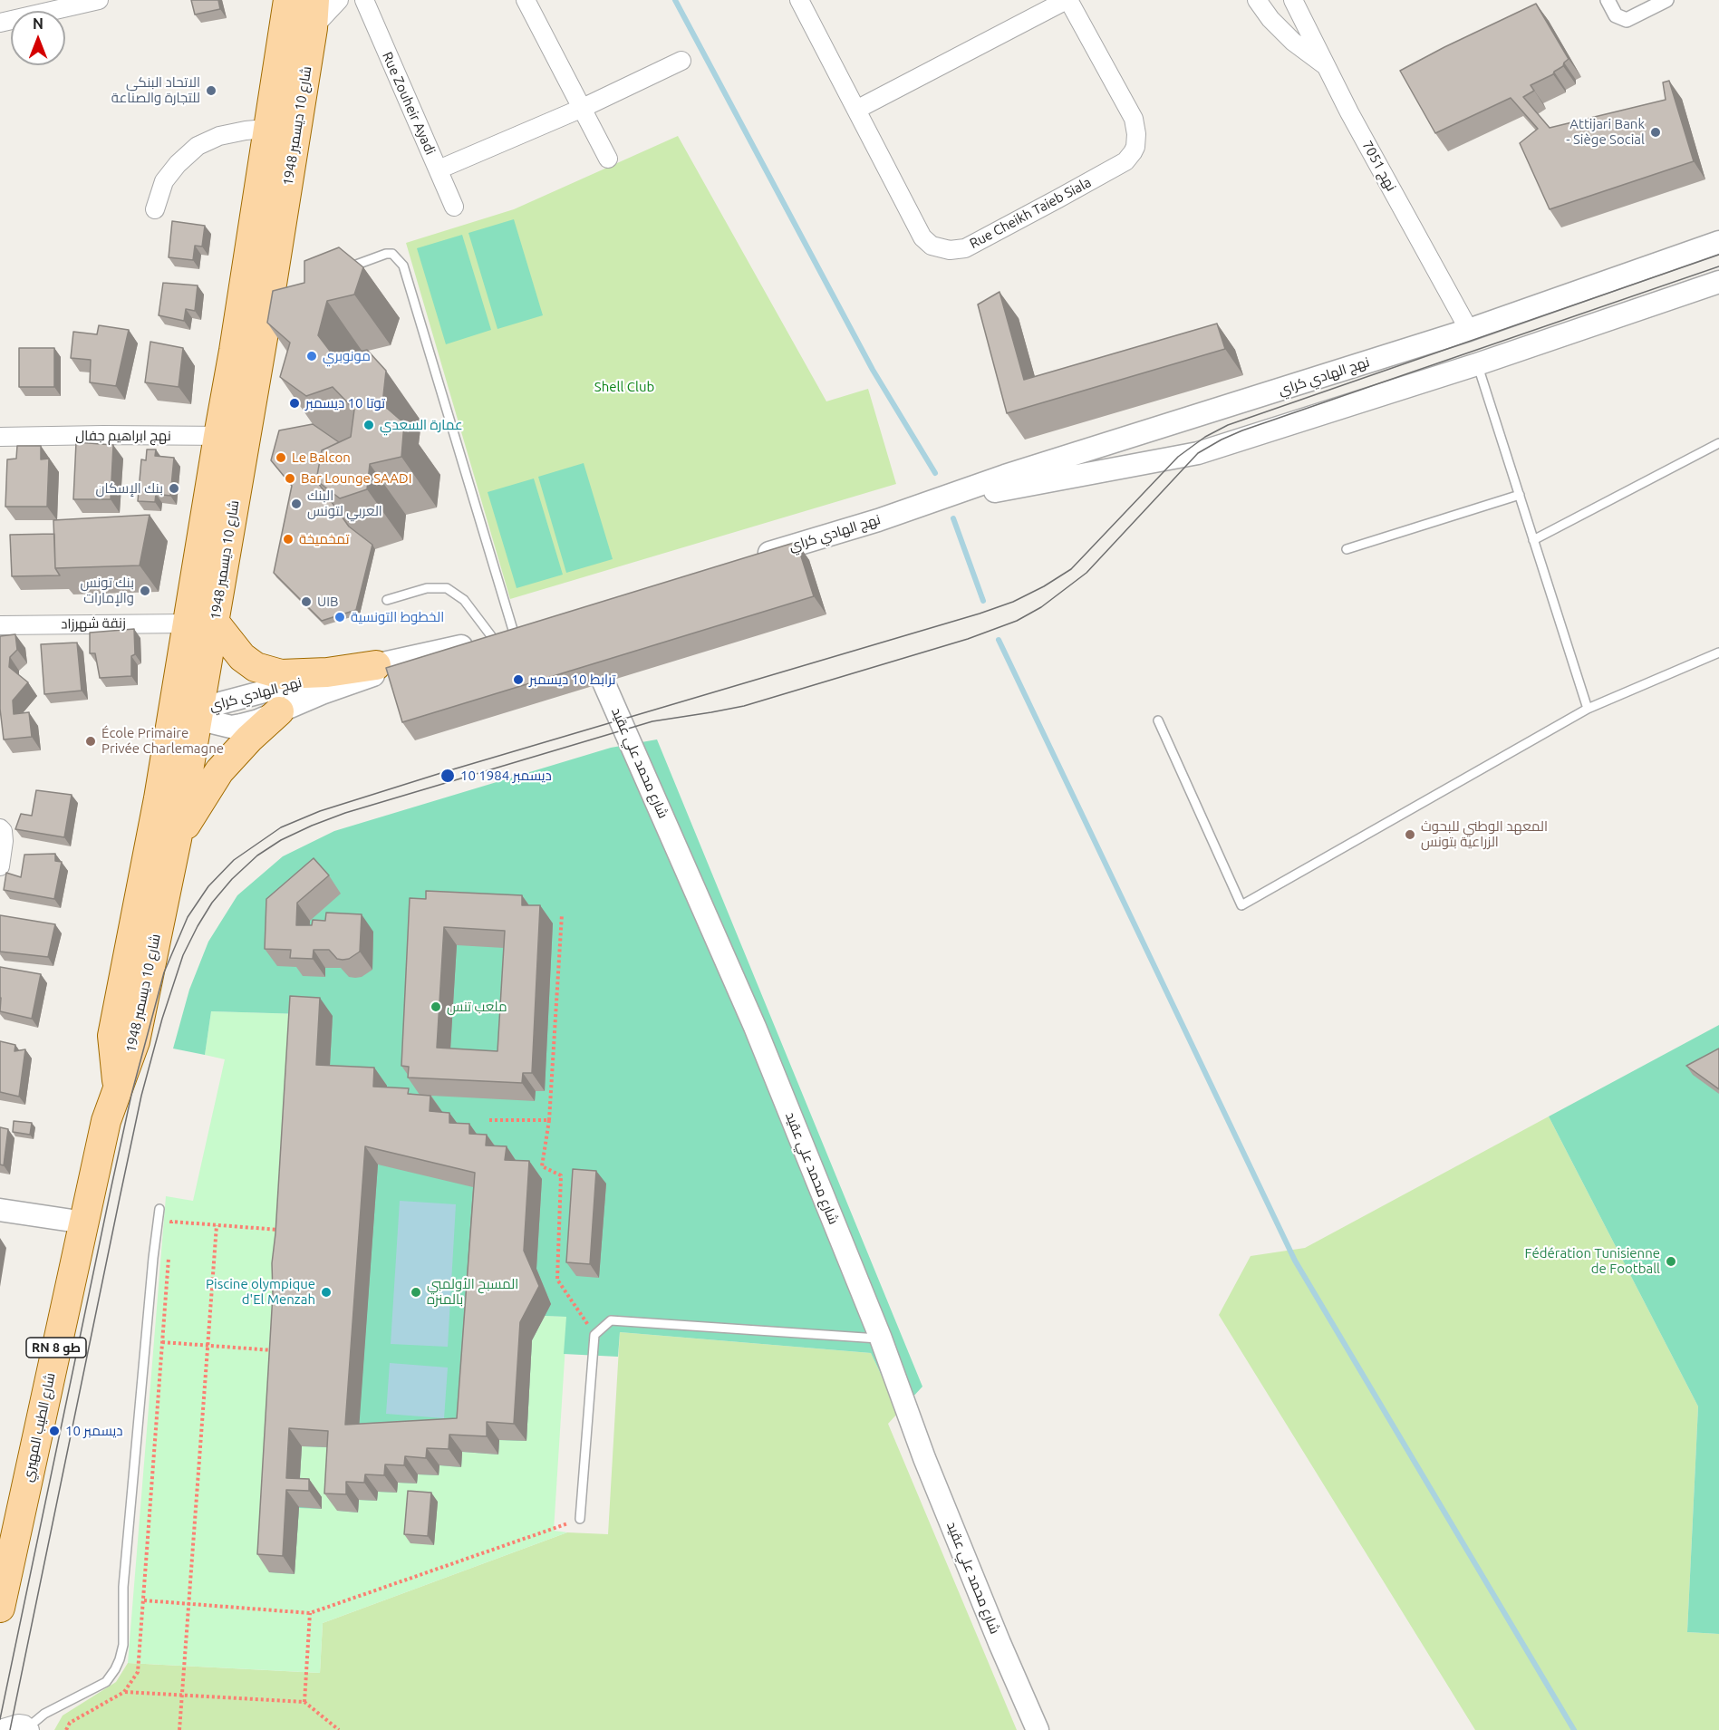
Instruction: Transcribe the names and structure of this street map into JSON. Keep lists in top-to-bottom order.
{
  "streets": {
    "main road": ["شارع 10 ديسمبر 1948", "RN 8 طو", "شارع الطيب المهيري"],
    "street": [
      "Rue Zouheir Ayadi",
      "نهج 7051",
      "Rue Cheikh Taieb Siala",
      "نهج الهادي كراي",
      "نهج ابراهيم جفال",
      "زنقة شهرزاد",
      "شارع محمد علي عقيد"
    ]
  },
  "crossings": [
    ["شارع 10 ديسمبر 1948", "نهج الهادي كراي"],
    ["شارع 10 ديسمبر 1948", "نهج ابراهيم جفال"],
    ["شارع 10 ديسمبر 1948", "زنقة شهرزاد"],
    ["شارع 10 ديسمبر 1948", "شارع الطيب المهيري"],
    ["نهج 7051", "نهج الهادي كراي"]
  ],
  "parks": ["Shell Club"],
  "places": [
    "الاتحاد البنكي للتجارة والصناعة",
    "Attijari Bank - Siège Social",
    "مونوبري",
    "توتا 10 ديسمبر",
    "عمارة السعدي",
    "Le Balcon",
    "Bar Lounge SAADI",
    "بنك الإسكان",
    "البنك العربي لتونس",
    "تمخميخة",
    "بنك تونس والإمارات",
    "UIB",
    "الخطوط التونسية",
    "ترابط 10 ديسمبر",
    "École Primaire Privée Charlemagne",
    "10 ديسمبر 1984",
    "المعهد الوطني للبحوث الزراعية بتونس",
    "ملعب تنس",
    "Fédération Tunisienne de Football",
    "Piscine olympique d'El Menzah",
    "المسبح الأولمبي بالمنزه",
    "10 ديسمبر"
  ],
  "north": "top"
}
